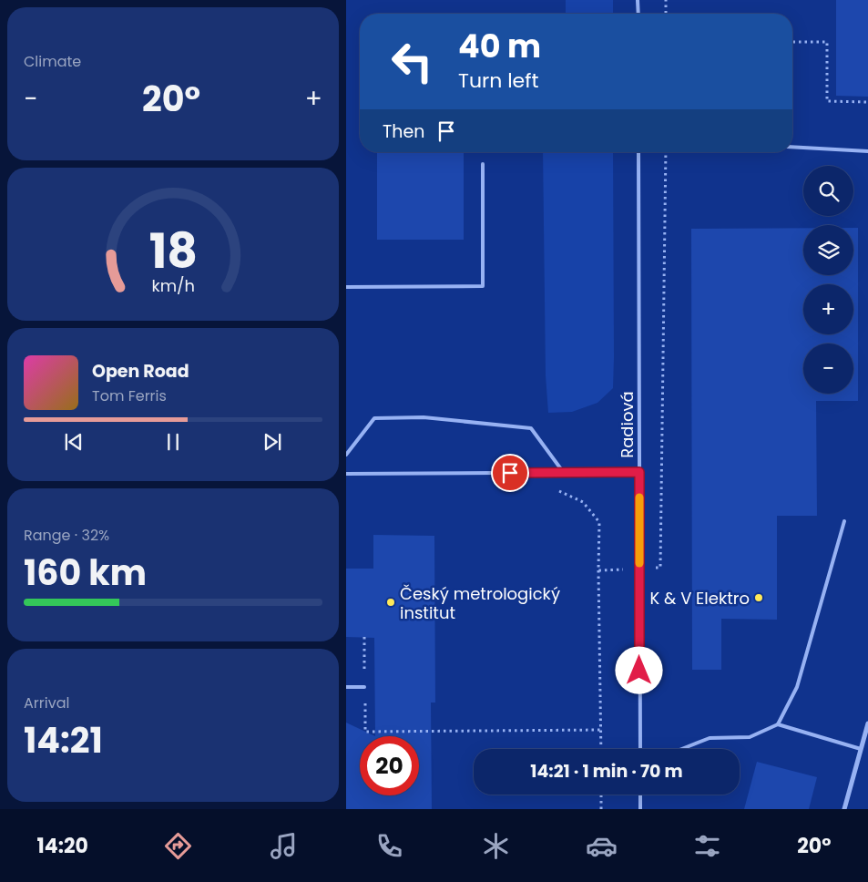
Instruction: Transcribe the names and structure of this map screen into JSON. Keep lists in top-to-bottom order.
{
  "streets": {
    "lane": ["Radiová"]
  },
  "places": ["K & V Elektro", "Český metrologický institut"],
  "page": {
    "tile": [
      "Climate",
      ["Range · 32%", "160 km"],
      ["Arrival", "14:21"]
    ],
    "turn": ["40 m", "Turn left"],
    "heat": ["−", "20°", "+"],
    "then": "Then",
    "map_buttons": ["+", "−"],
    "song": ["Open Road", "Tom Ferris"],
    "limit": "20",
    "trip": "14:21 · 1 min · 70 m",
    "tabs": ["14:20", "20°"],
    "gauge": ["18", "km/h"]
  }
}
